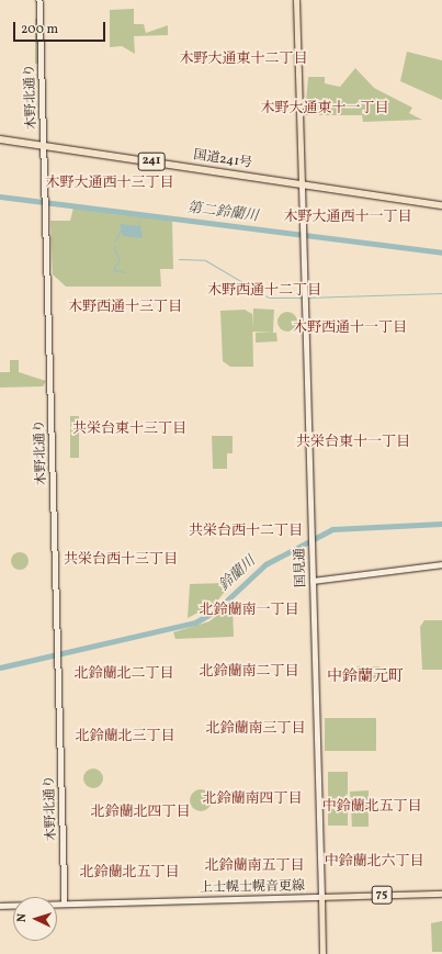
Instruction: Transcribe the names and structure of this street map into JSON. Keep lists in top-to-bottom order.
{
  "streets": {
    "highway": ["国道241号", "241"],
    "main road": ["75"],
    "street": ["木野北通り", "国見通", "上士幌士幌音更線"]
  },
  "crossings": [
    ["木野北通り", "国道241号"],
    ["木野北通り", "上士幌士幌音更線"],
    ["国道241号", "国見通"],
    ["国見通", "上士幌士幌音更線"],
    ["国見通", "75"],
    ["上士幌士幌音更線", "75"]
  ],
  "districts": [
    "木野大通東十二丁目",
    "木野大通東十一丁目",
    "木野大通西十三丁目",
    "木野大通西十一丁目",
    "木野西通十二丁目",
    "木野西通十三丁目",
    "木野西通十一丁目",
    "共栄台東十三丁目",
    "共栄台東十一丁目",
    "共栄台西十二丁目",
    "共栄台西十三丁目",
    "北鈴蘭南一丁目",
    "北鈴蘭南二丁目",
    "北鈴蘭北二丁目",
    "中鈴蘭元町",
    "北鈴蘭南三丁目",
    "北鈴蘭北三丁目",
    "北鈴蘭南四丁目",
    "中鈴蘭北五丁目",
    "北鈴蘭北四丁目",
    "中鈴蘭北六丁目",
    "北鈴蘭南五丁目",
    "北鈴蘭北五丁目"
  ],
  "water": ["第二鈴蘭川", "鈴蘭川"],
  "scale_bar": "200 m",
  "north": "left"
}
